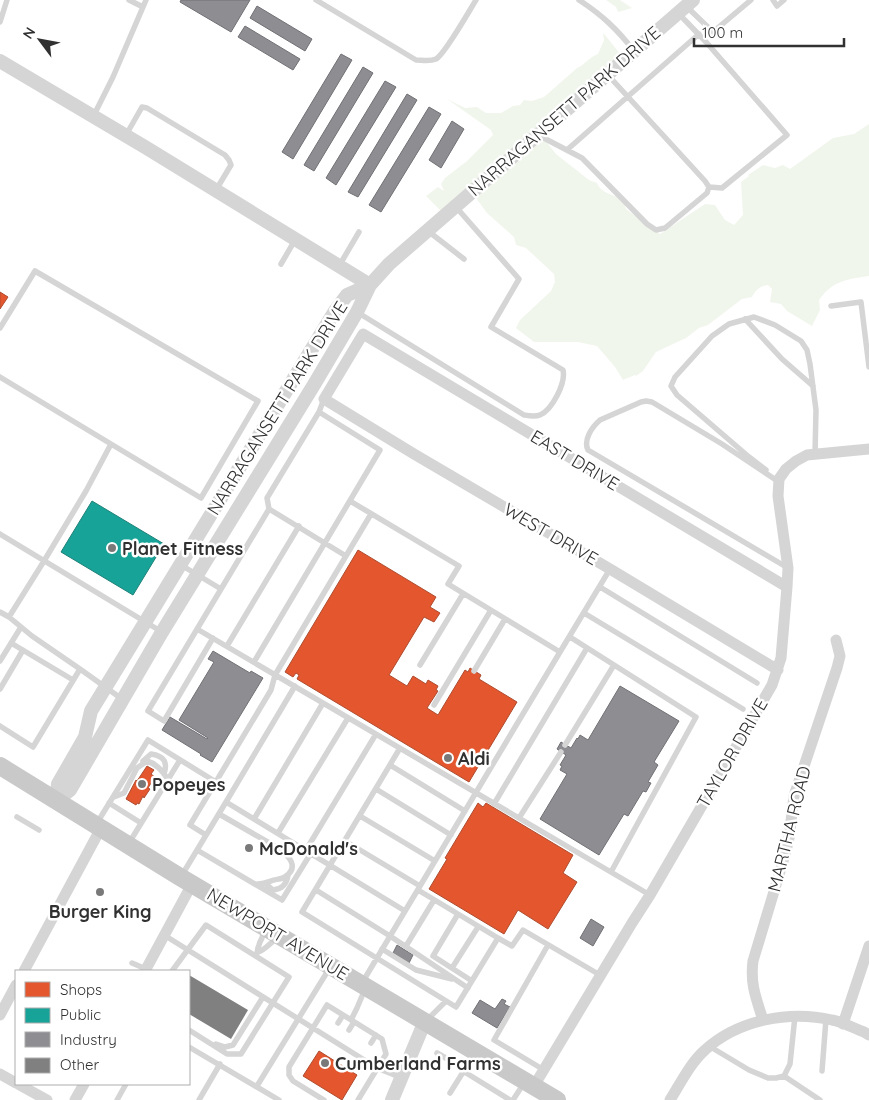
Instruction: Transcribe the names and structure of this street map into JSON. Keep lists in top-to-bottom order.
{
  "streets": {
    "main road": ["NEWPORT AVENUE"],
    "street": [
      "NARRAGANSETT PARK DRIVE",
      "EAST DRIVE",
      "WEST DRIVE",
      "TAYLOR DRIVE",
      "MARTHA ROAD"
    ]
  },
  "crossings": [
    ["NARRAGANSETT PARK DRIVE", "NEWPORT AVENUE"],
    ["EAST DRIVE", "WEST DRIVE"],
    ["EAST DRIVE", "TAYLOR DRIVE"],
    ["WEST DRIVE", "TAYLOR DRIVE"],
    ["TAYLOR DRIVE", "NEWPORT AVENUE"]
  ],
  "places": [
    "Planet Fitness",
    "Aldi",
    "Popeyes",
    "McDonald's",
    "Burger King",
    "Cumberland Farms"
  ],
  "legend": [
    "Shops",
    "Public",
    "Industry",
    "Other"
  ],
  "scale_bar": "100 m",
  "north": "top left"
}
